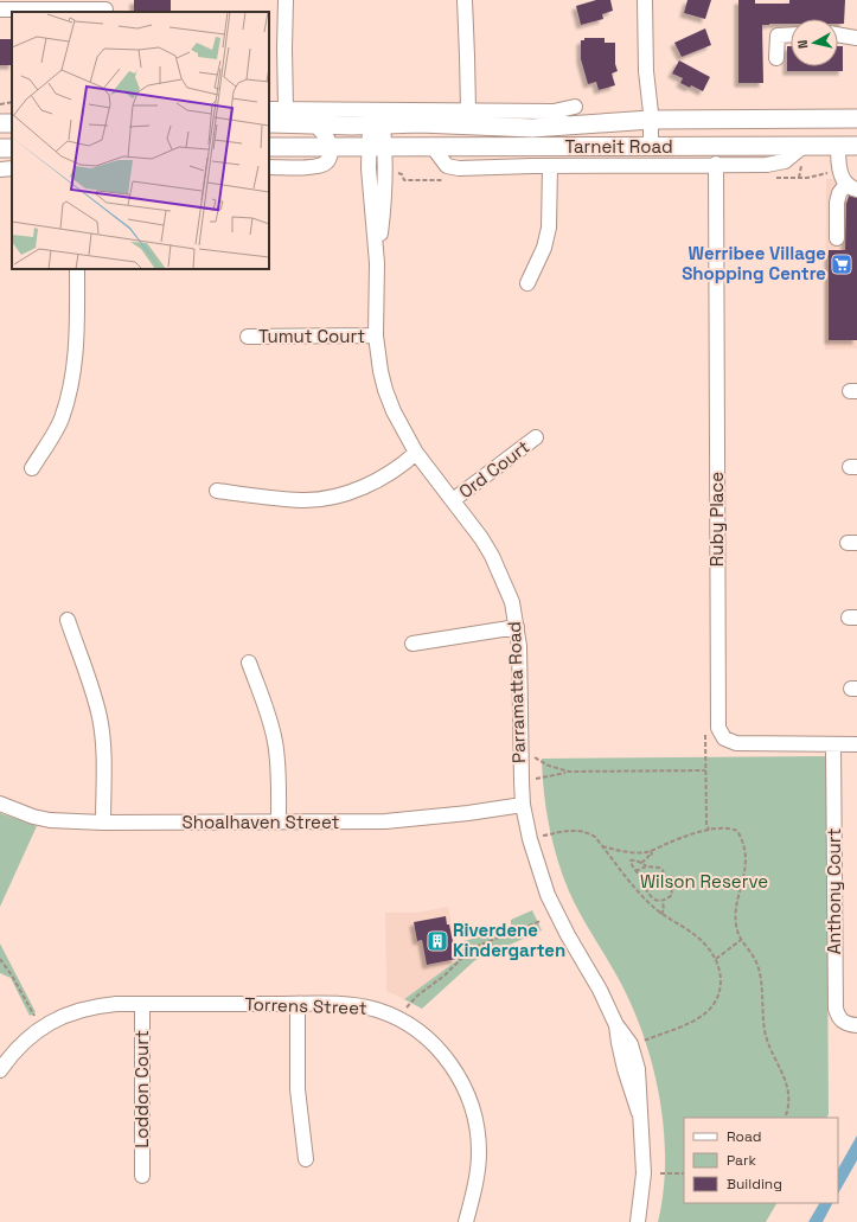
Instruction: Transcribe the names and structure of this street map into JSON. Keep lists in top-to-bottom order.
{
  "streets": {
    "main road": ["Tarneit Road"],
    "street": [
      "Tumut Court",
      "Ord Court",
      "Ruby Place",
      "Parramatta Road",
      "Shoalhaven Street",
      "Anthony Court",
      "Torrens Street",
      "Loddon Court"
    ]
  },
  "crossings": [
    ["Tarneit Road", "Ruby Place"],
    ["Tarneit Road", "Parramatta Road"],
    ["Tumut Court", "Parramatta Road"],
    ["Ord Court", "Parramatta Road"],
    ["Ruby Place", "Anthony Court"],
    ["Parramatta Road", "Shoalhaven Street"],
    ["Torrens Street", "Loddon Court"]
  ],
  "parks": ["Wilson Reserve"],
  "places": {
    "supermarket": ["Werribee Village Shopping Centre"],
    "building": ["Riverdene Kindergarten"]
  },
  "legend": ["Road", "Park", "Building"],
  "north": "left"
}
